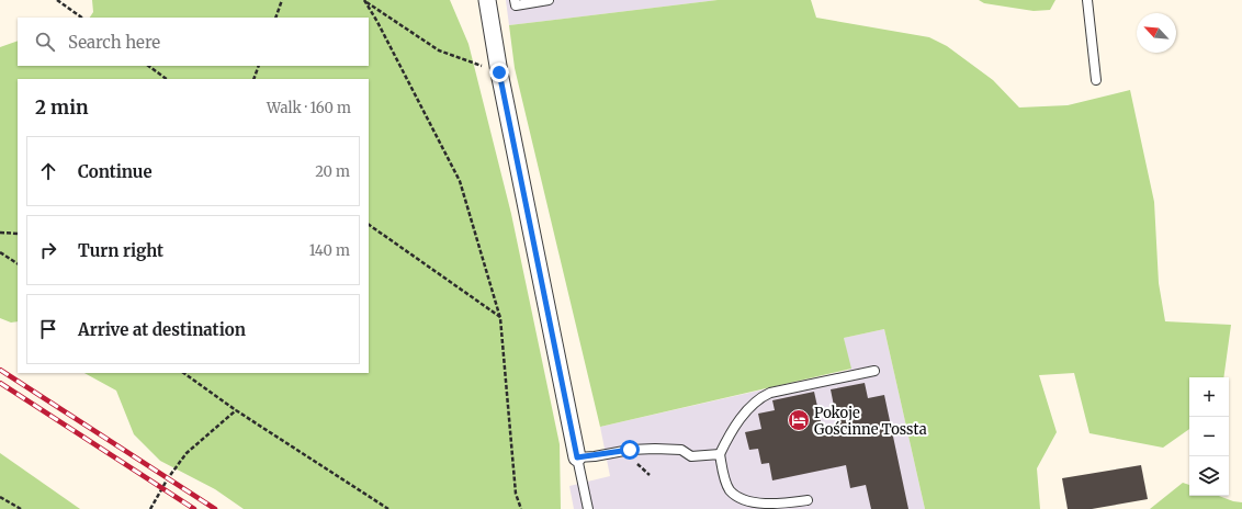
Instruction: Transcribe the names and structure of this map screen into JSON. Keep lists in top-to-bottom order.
{
  "places": {
    "hotel": ["Pokoje Gościnne Tossta"]
  },
  "north": "top left",
  "page": {
    "search": "Search here",
    "heading": ["2 min", "Walk · 160 m"],
    "list": [
      ["Continue", "20 m"],
      ["Turn right", "140 m"],
      "Arrive at destination"
    ],
    "map_buttons": ["+", "−"]
  }
}
